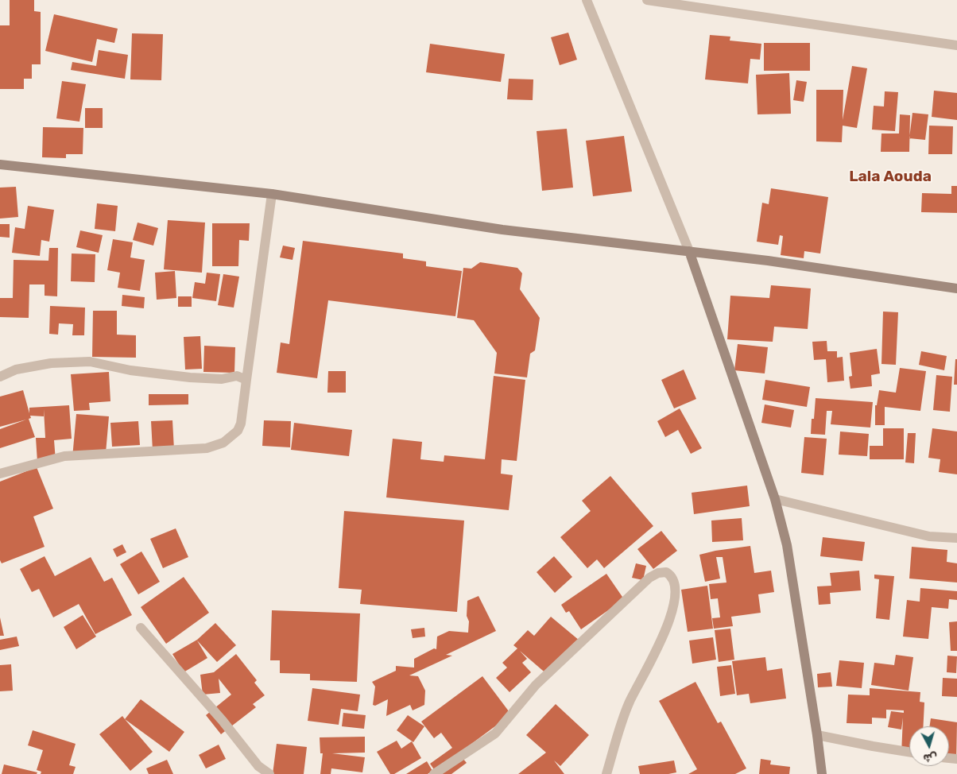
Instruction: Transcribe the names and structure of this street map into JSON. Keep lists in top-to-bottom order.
{
  "districts": ["Lala Aouda"],
  "north": "bottom"
}
